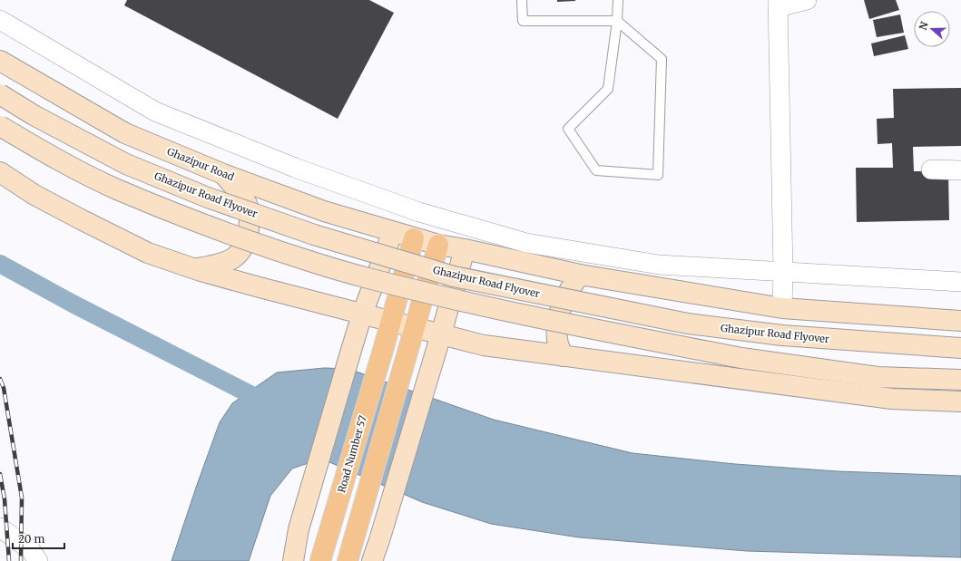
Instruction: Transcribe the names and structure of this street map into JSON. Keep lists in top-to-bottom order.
{
  "streets": {
    "main road": ["Ghazipur Road", "Ghazipur Road Flyover", "Road Number 57"]
  },
  "crossings": [
    ["Ghazipur Road", "Road Number 57"]
  ],
  "scale_bar": "20 m",
  "north": "left"
}
